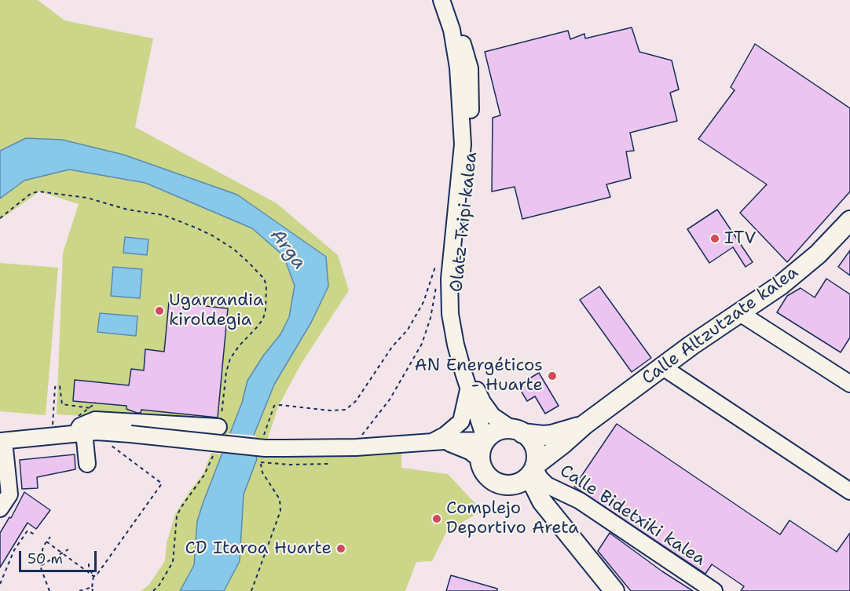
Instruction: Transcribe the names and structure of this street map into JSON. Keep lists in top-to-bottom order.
{
  "streets": {
    "main road": ["Calle Altzutzate kalea"],
    "street": ["Olatz Txipi kalea", "Calle Bidetxiki kalea"]
  },
  "crossings": [
    ["Olatz Txipi kalea", "Calle Bidetxiki kalea"]
  ],
  "water": ["Arga"],
  "places": [
    "ITV",
    "Ugarrandia kiroldegia",
    "AN Energéticos - Huarte",
    "Complejo Deportivo Areta",
    "CD Itaroa Huarte"
  ],
  "scale_bar": "50 m"
}
